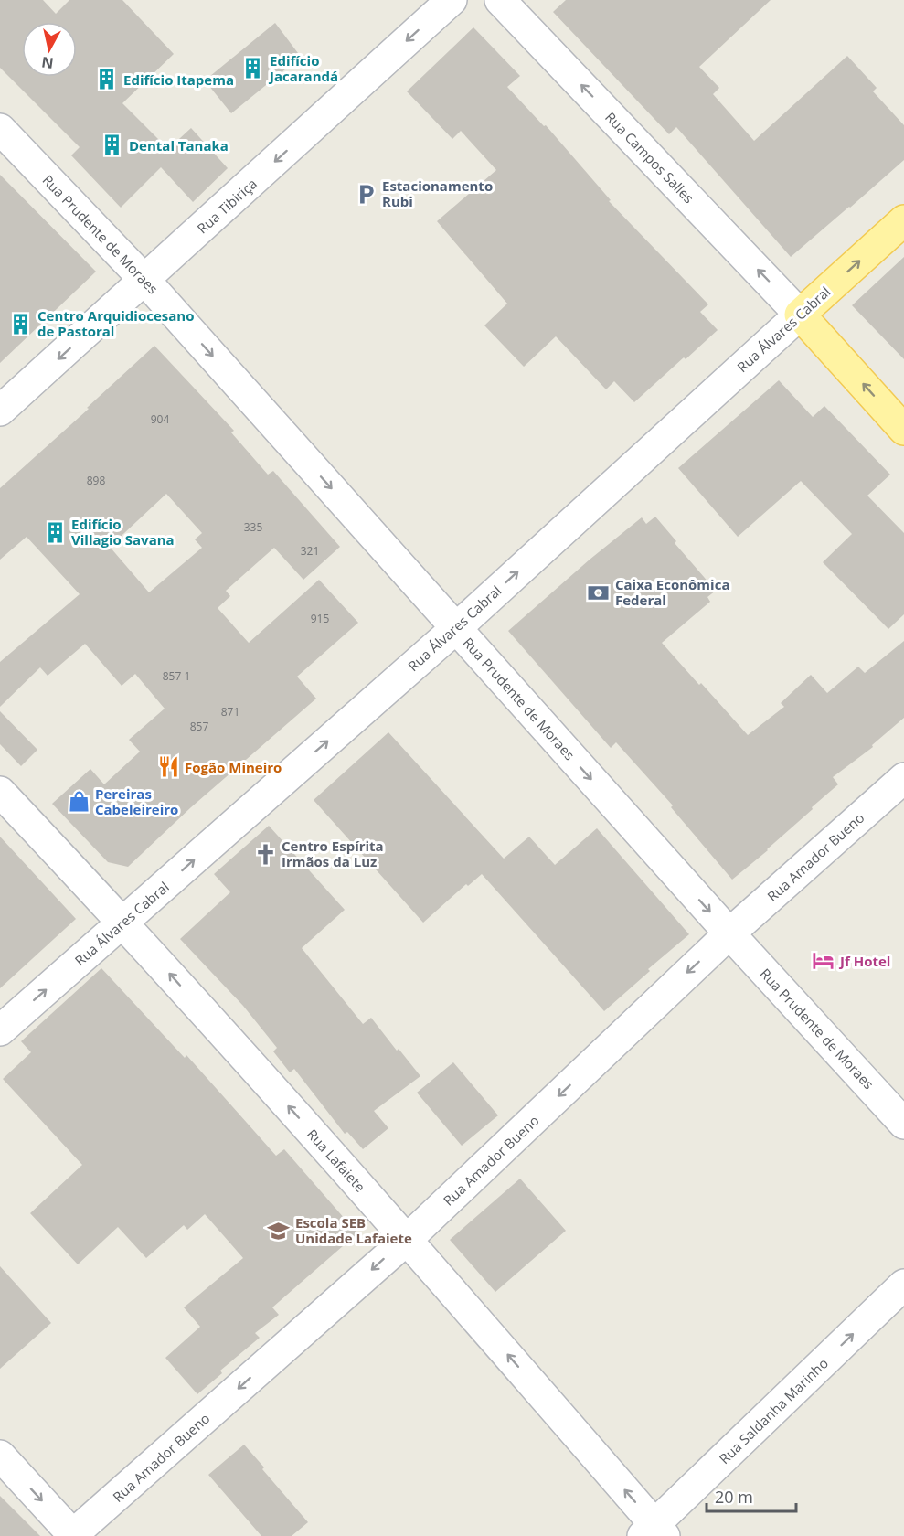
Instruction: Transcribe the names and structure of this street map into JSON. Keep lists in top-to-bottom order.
{
  "streets": {
    "main road": ["Rua Álvares Cabral"],
    "street": [
      "Rua Campos Salles",
      "Rua Tibiriça",
      "Rua Prudente de Moraes",
      "Rua Amador Bueno",
      "Rua Lafaiete",
      "Rua Saldanha Marinho"
    ]
  },
  "crossings": [
    ["Rua Campos Salles", "Rua Álvares Cabral"],
    ["Rua Tibiriça", "Rua Prudente de Moraes"],
    ["Rua Prudente de Moraes", "Rua Álvares Cabral"],
    ["Rua Prudente de Moraes", "Rua Amador Bueno"],
    ["Rua Álvares Cabral", "Rua Lafaiete"],
    ["Rua Amador Bueno", "Rua Lafaiete"],
    ["Rua Lafaiete", "Rua Saldanha Marinho"]
  ],
  "one_way": [
    "Rua Campos Salles",
    "Rua Tibiriça",
    "Rua Prudente de Moraes",
    "Rua Álvares Cabral",
    "Rua Amador Bueno",
    "Rua Lafaiete",
    "Rua Saldanha Marinho"
  ],
  "places": {
    "building": [
      "Edifício Jacarandá",
      "Edifício Itapema",
      "Dental Tanaka",
      "Centro Arquidiocesano de Pastoral",
      "Edifício Villagio Savana"
    ],
    "parking": ["Estacionamento Rubi"],
    "bank": ["Caixa Econômica Federal"],
    "restaurant": ["Fogão Mineiro"],
    "shop": ["Pereiras Cabeleireiro"],
    "church": ["Centro Espírita Irmãos da Luz"],
    "hotel": ["Jf Hotel"],
    "school or university": ["Escola SEB Unidade Lafaiete"]
  },
  "house_numbers": [
    "904",
    "898",
    "335",
    "321",
    "915",
    "857 1",
    "871",
    "857"
  ],
  "scale_bar": "20 m",
  "north": "bottom"
}
